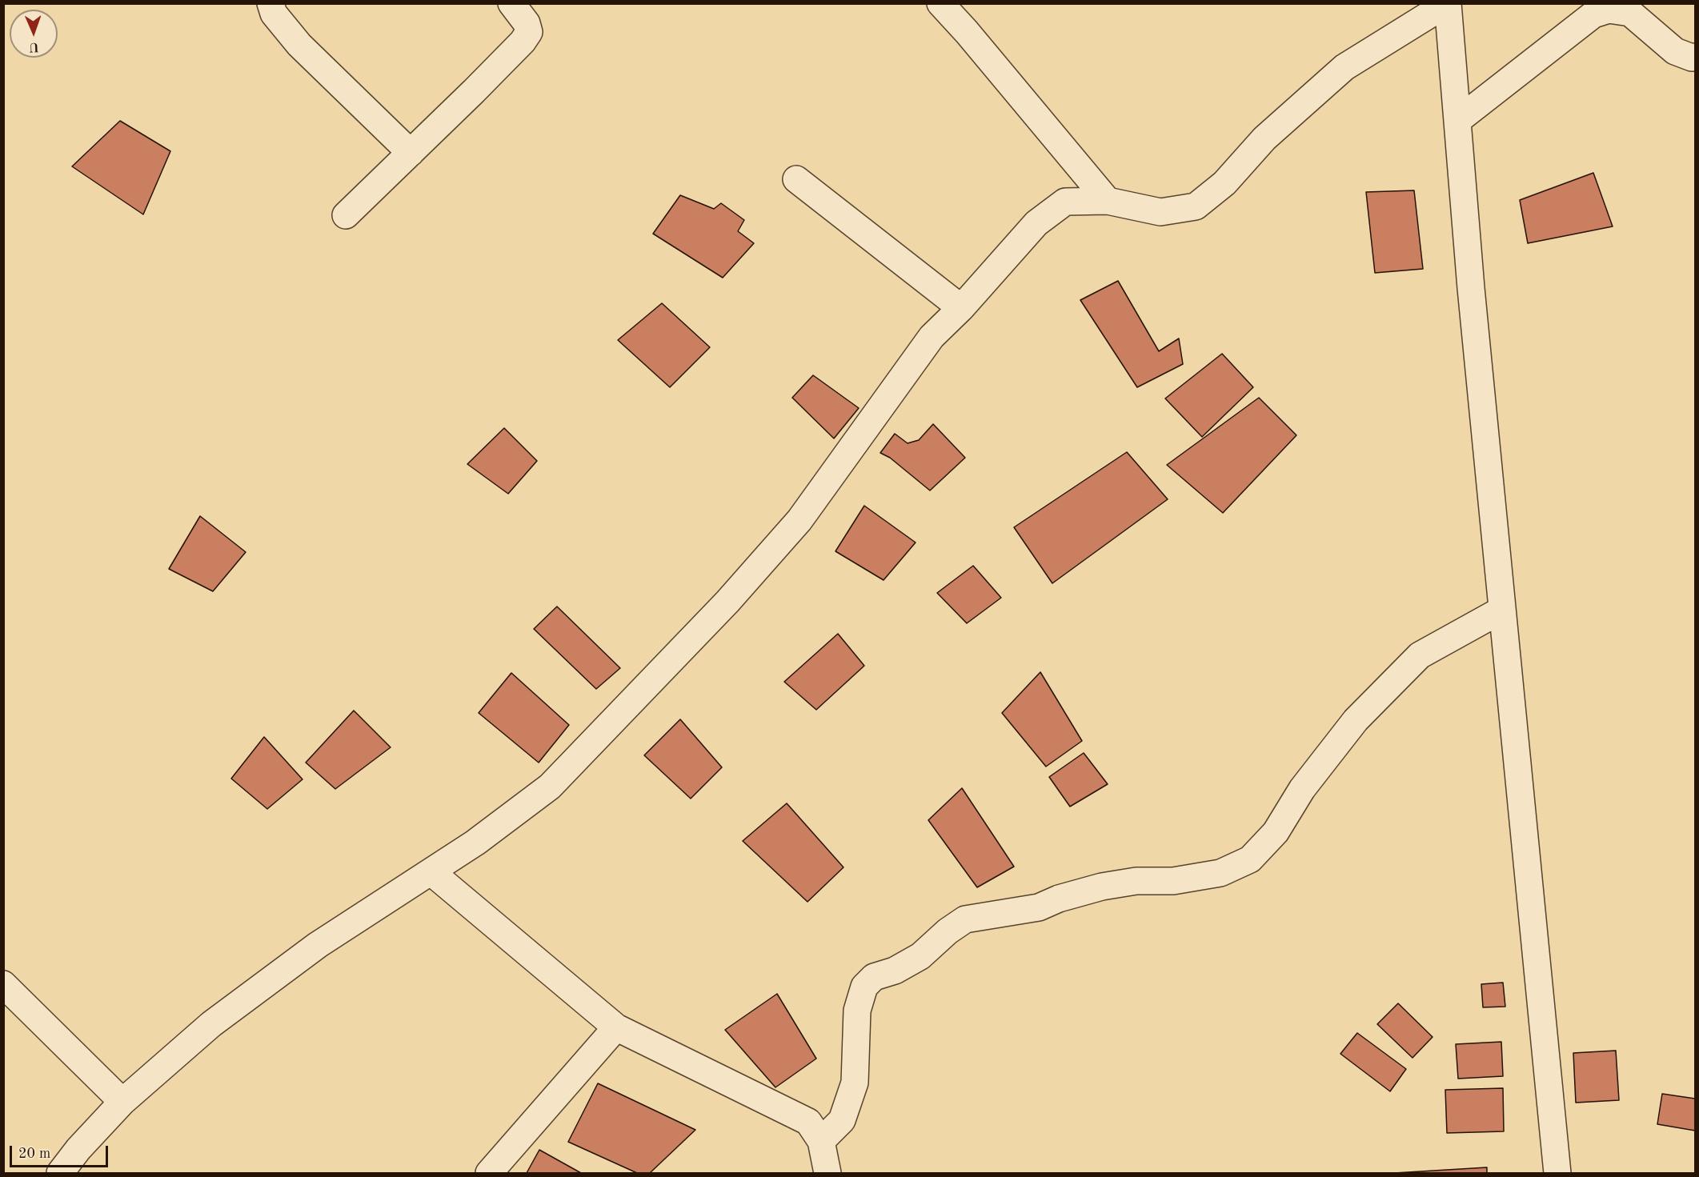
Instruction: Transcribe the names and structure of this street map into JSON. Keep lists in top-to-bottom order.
{
  "scale_bar": "20 m",
  "north": "bottom"
}
